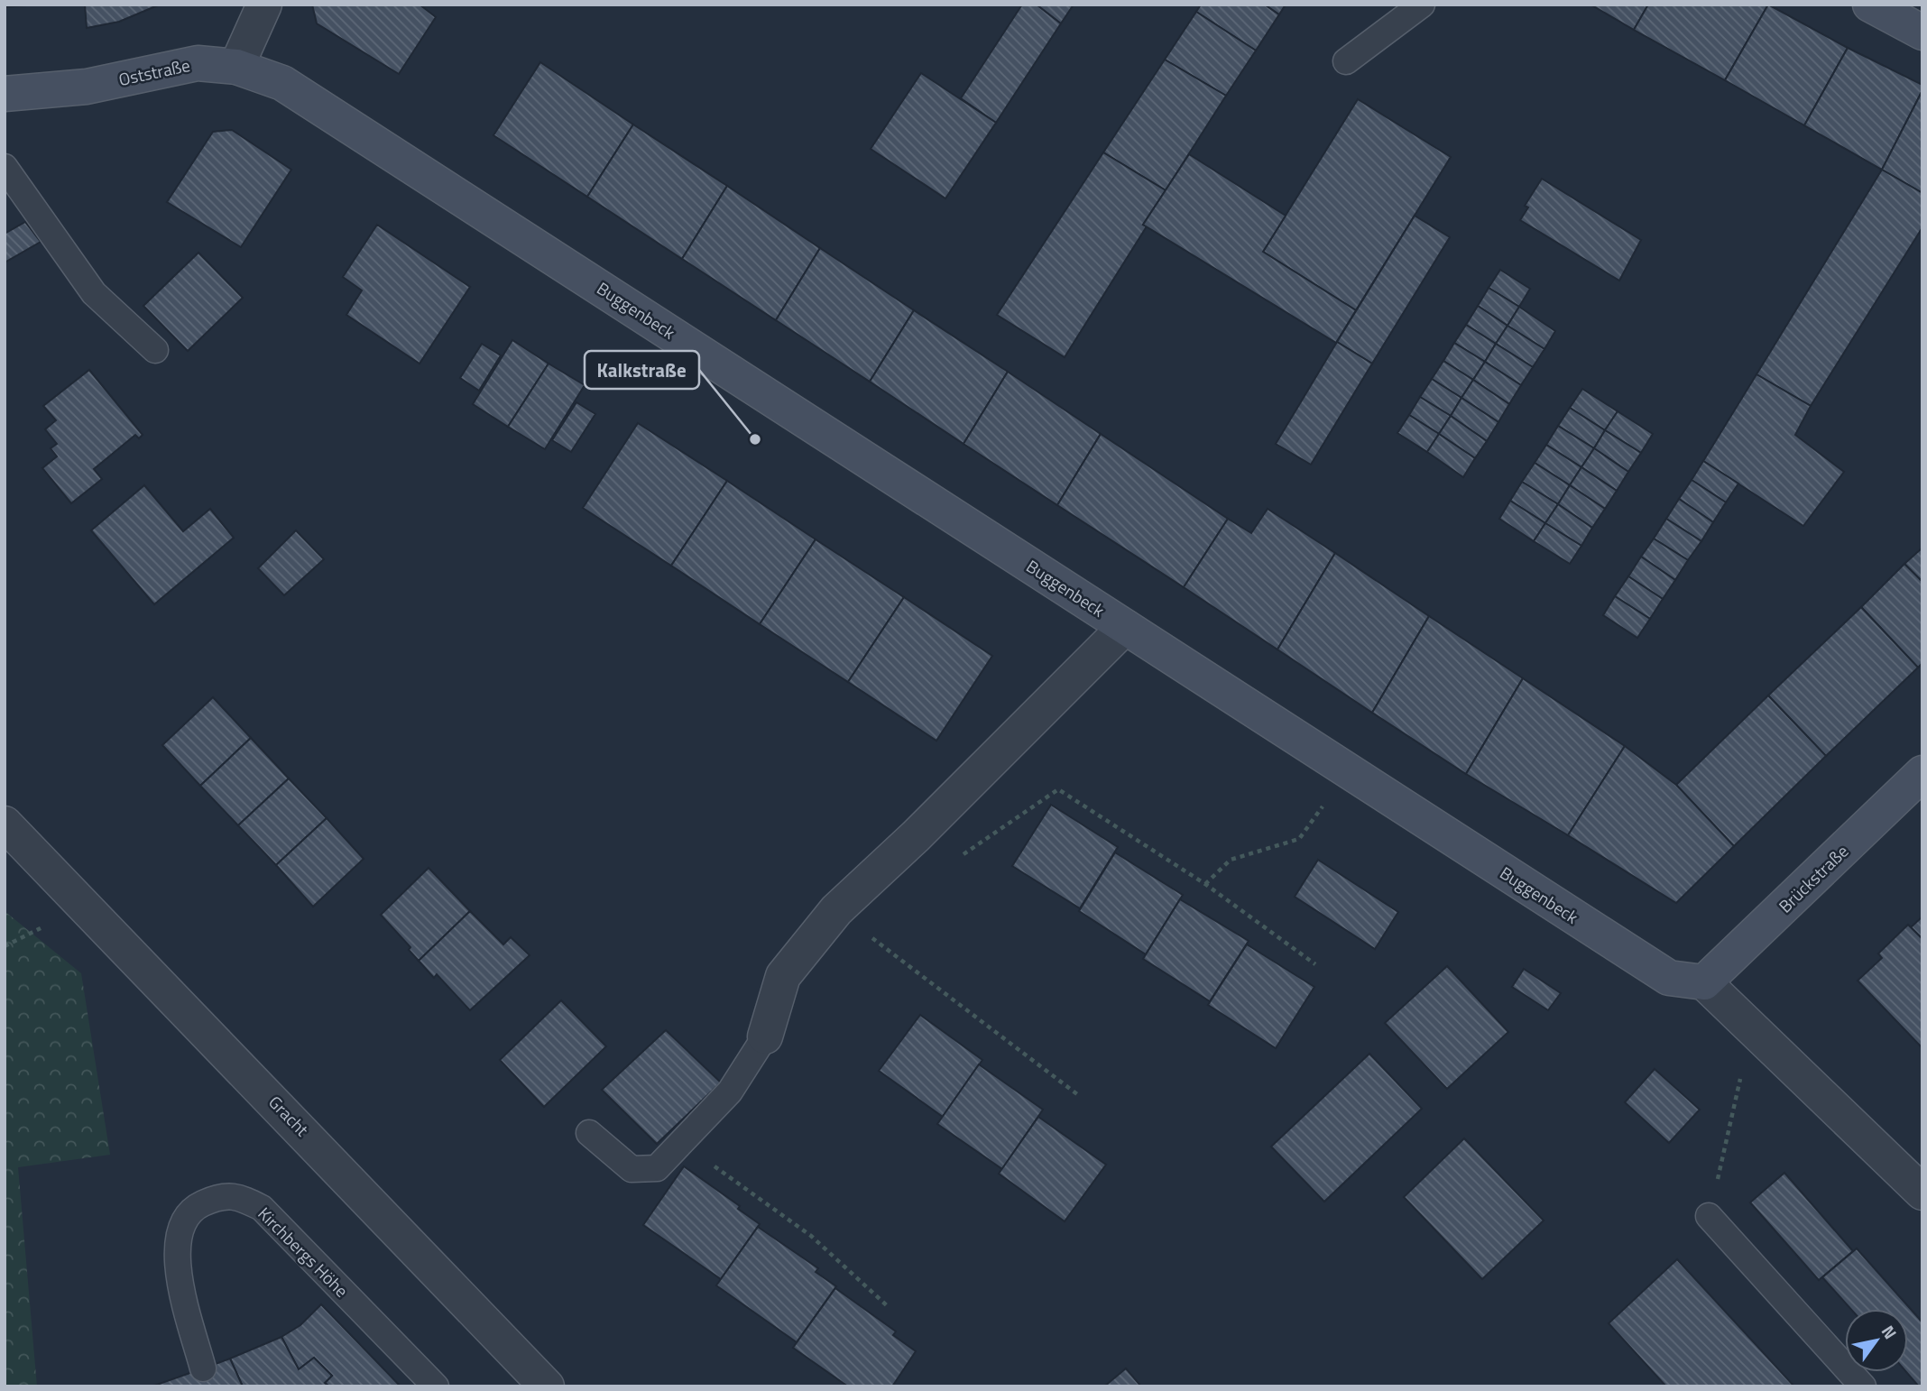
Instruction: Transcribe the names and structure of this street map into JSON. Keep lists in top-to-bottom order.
{
  "streets": {
    "street": [
      "Oststraße",
      "Buggenbeck",
      "Brückstraße",
      "Gracht"
    ],
    "lane": ["Kirchbergs Höhe"]
  },
  "crossings": [
    ["Oststraße", "Buggenbeck"],
    ["Buggenbeck", "Brückstraße"]
  ],
  "places": ["Kalkstraße"],
  "north": "top right"
}
